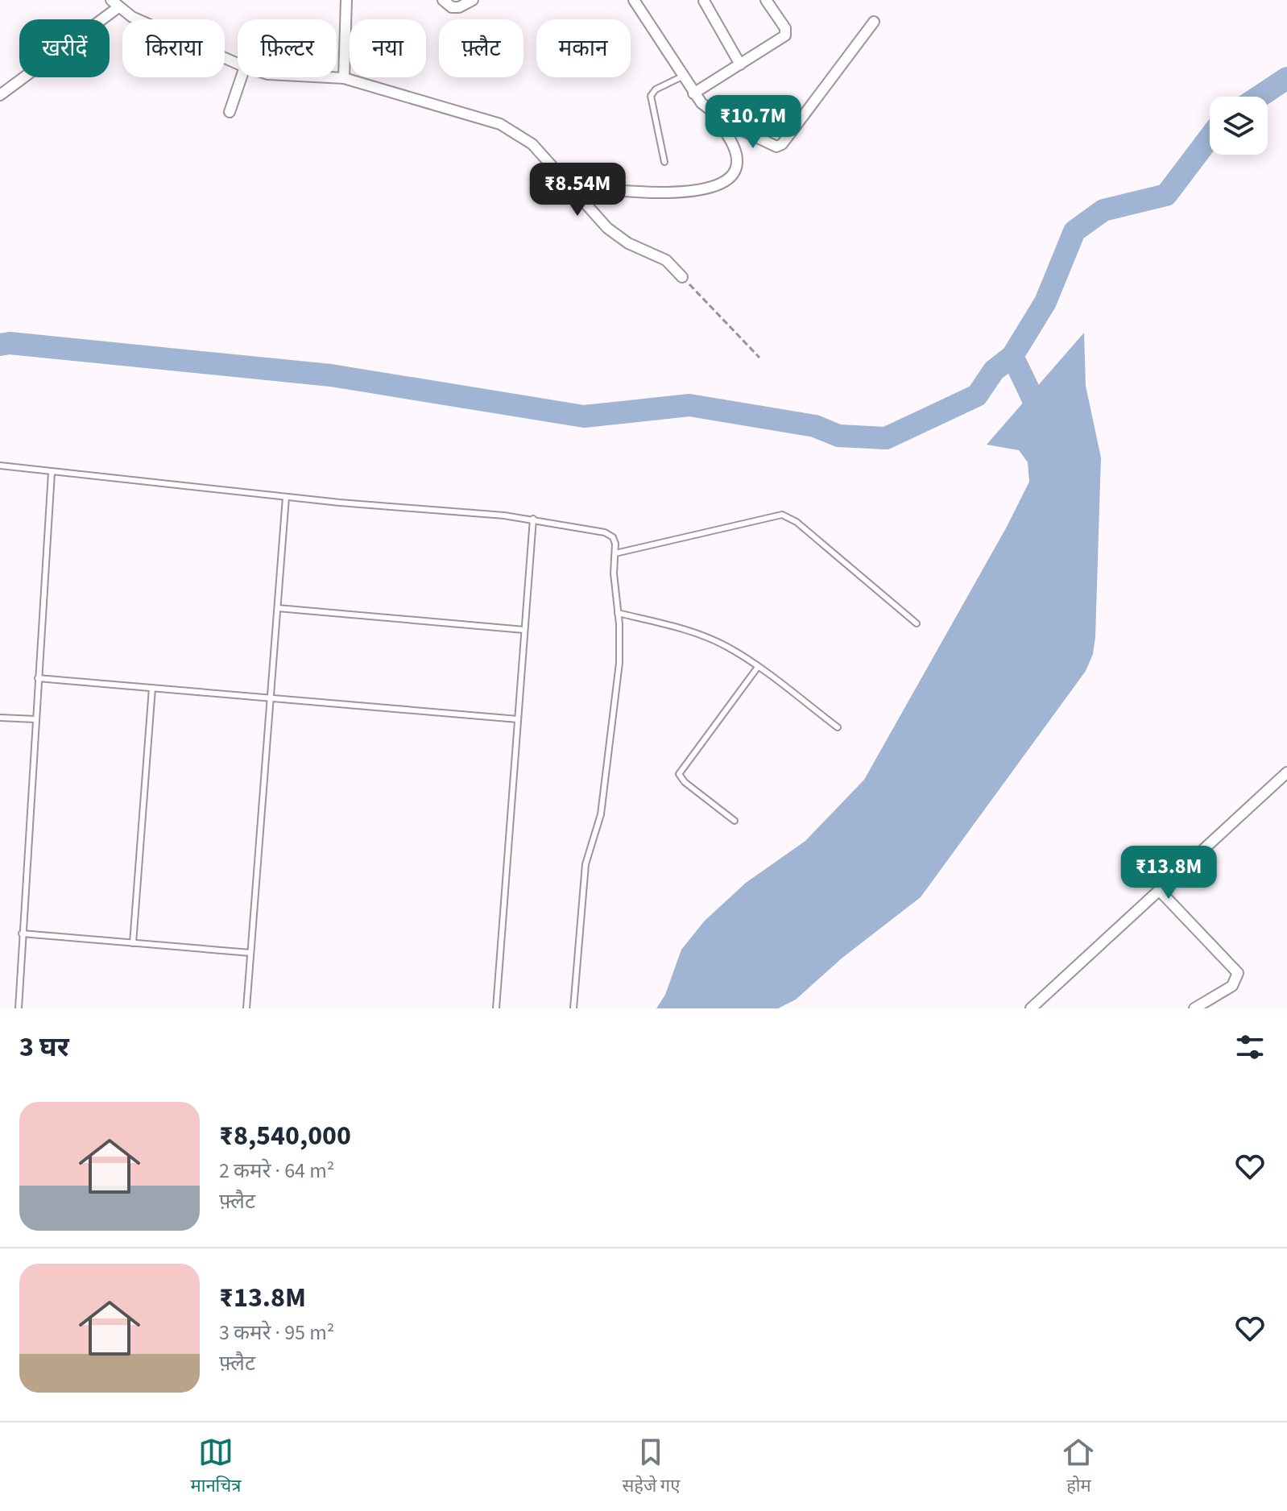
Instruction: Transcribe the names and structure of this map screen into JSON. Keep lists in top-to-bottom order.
{
  "page": {
    "chip": [
      "खरीदें",
      "किराया",
      "फ़िल्टर",
      "नया",
      "फ़्लैट",
      "मकान"
    ],
    "price": ["₹10.7M", "₹8.54M", "₹13.8M"],
    "heading": "3 घर",
    "list": [
      {
        "name": "₹8,540,000",
        "note": "2 कमरे · 64 m² · फ़्लैट"
      },
      {
        "name": "₹13.8M",
        "note": "3 कमरे · 95 m² · फ़्लैट"
      }
    ],
    "tabs": ["मानचित्र", "सहेजे गए", "होम"]
  }
}
